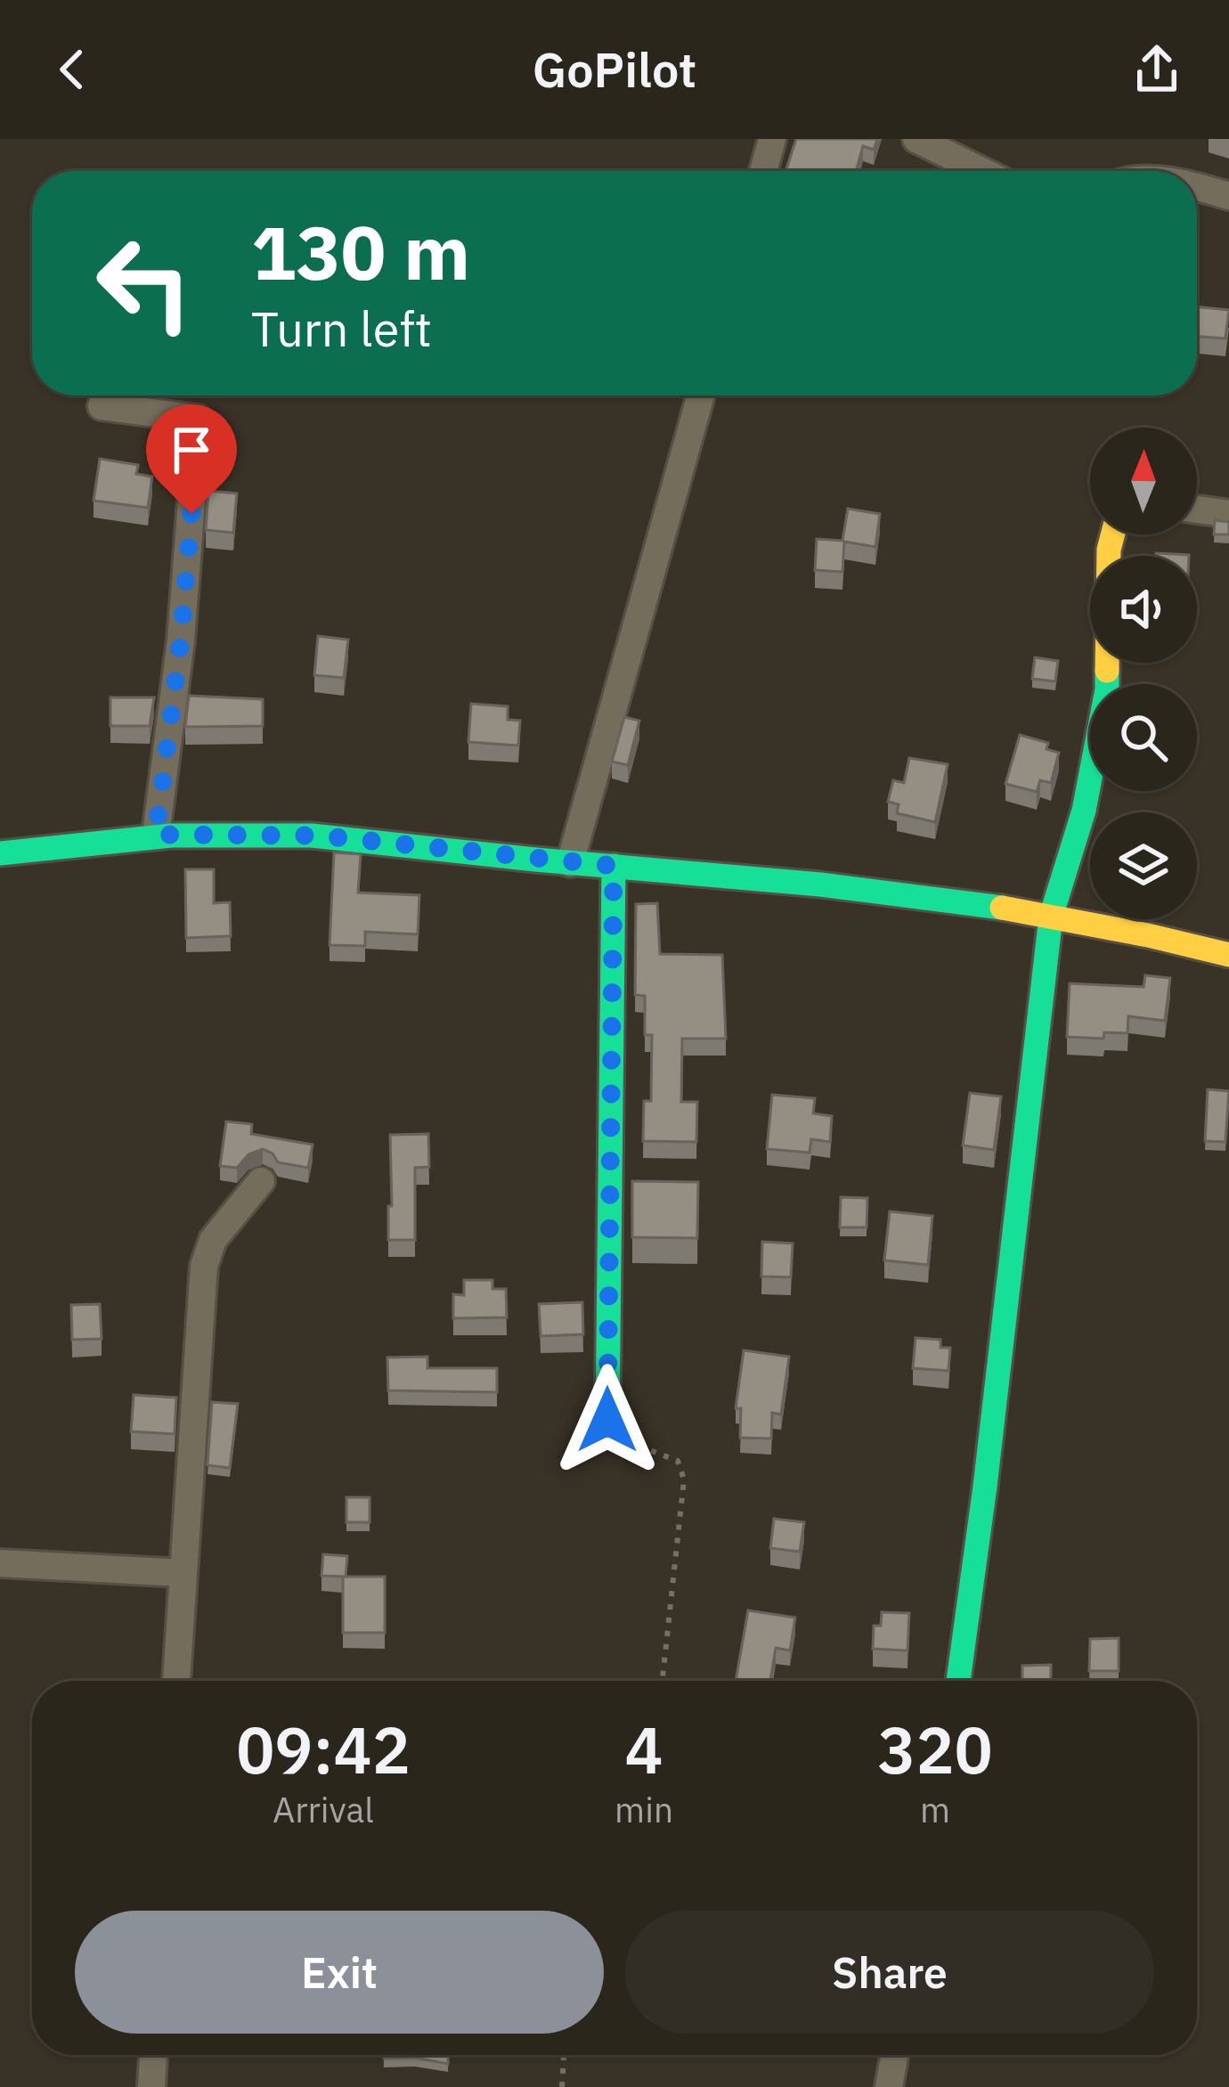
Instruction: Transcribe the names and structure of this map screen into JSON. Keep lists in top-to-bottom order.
{
  "north": "top",
  "page": {
    "header": "GoPilot",
    "turn": ["130 m", "Turn left"],
    "eta": [
      "09:42",
      "Arrival",
      "4",
      "min",
      "320",
      "m"
    ],
    "buttons": ["Exit", "Share"]
  }
}
